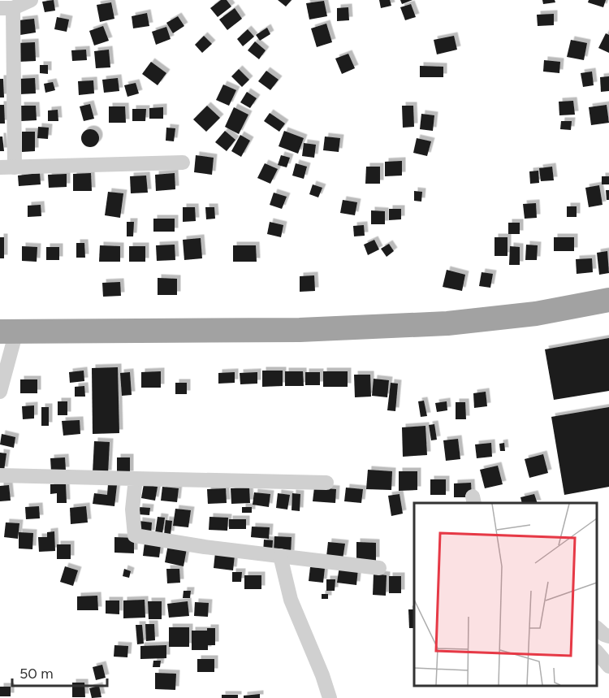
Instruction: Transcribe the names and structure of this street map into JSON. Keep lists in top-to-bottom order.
{
  "scale_bar": "50 m"
}
